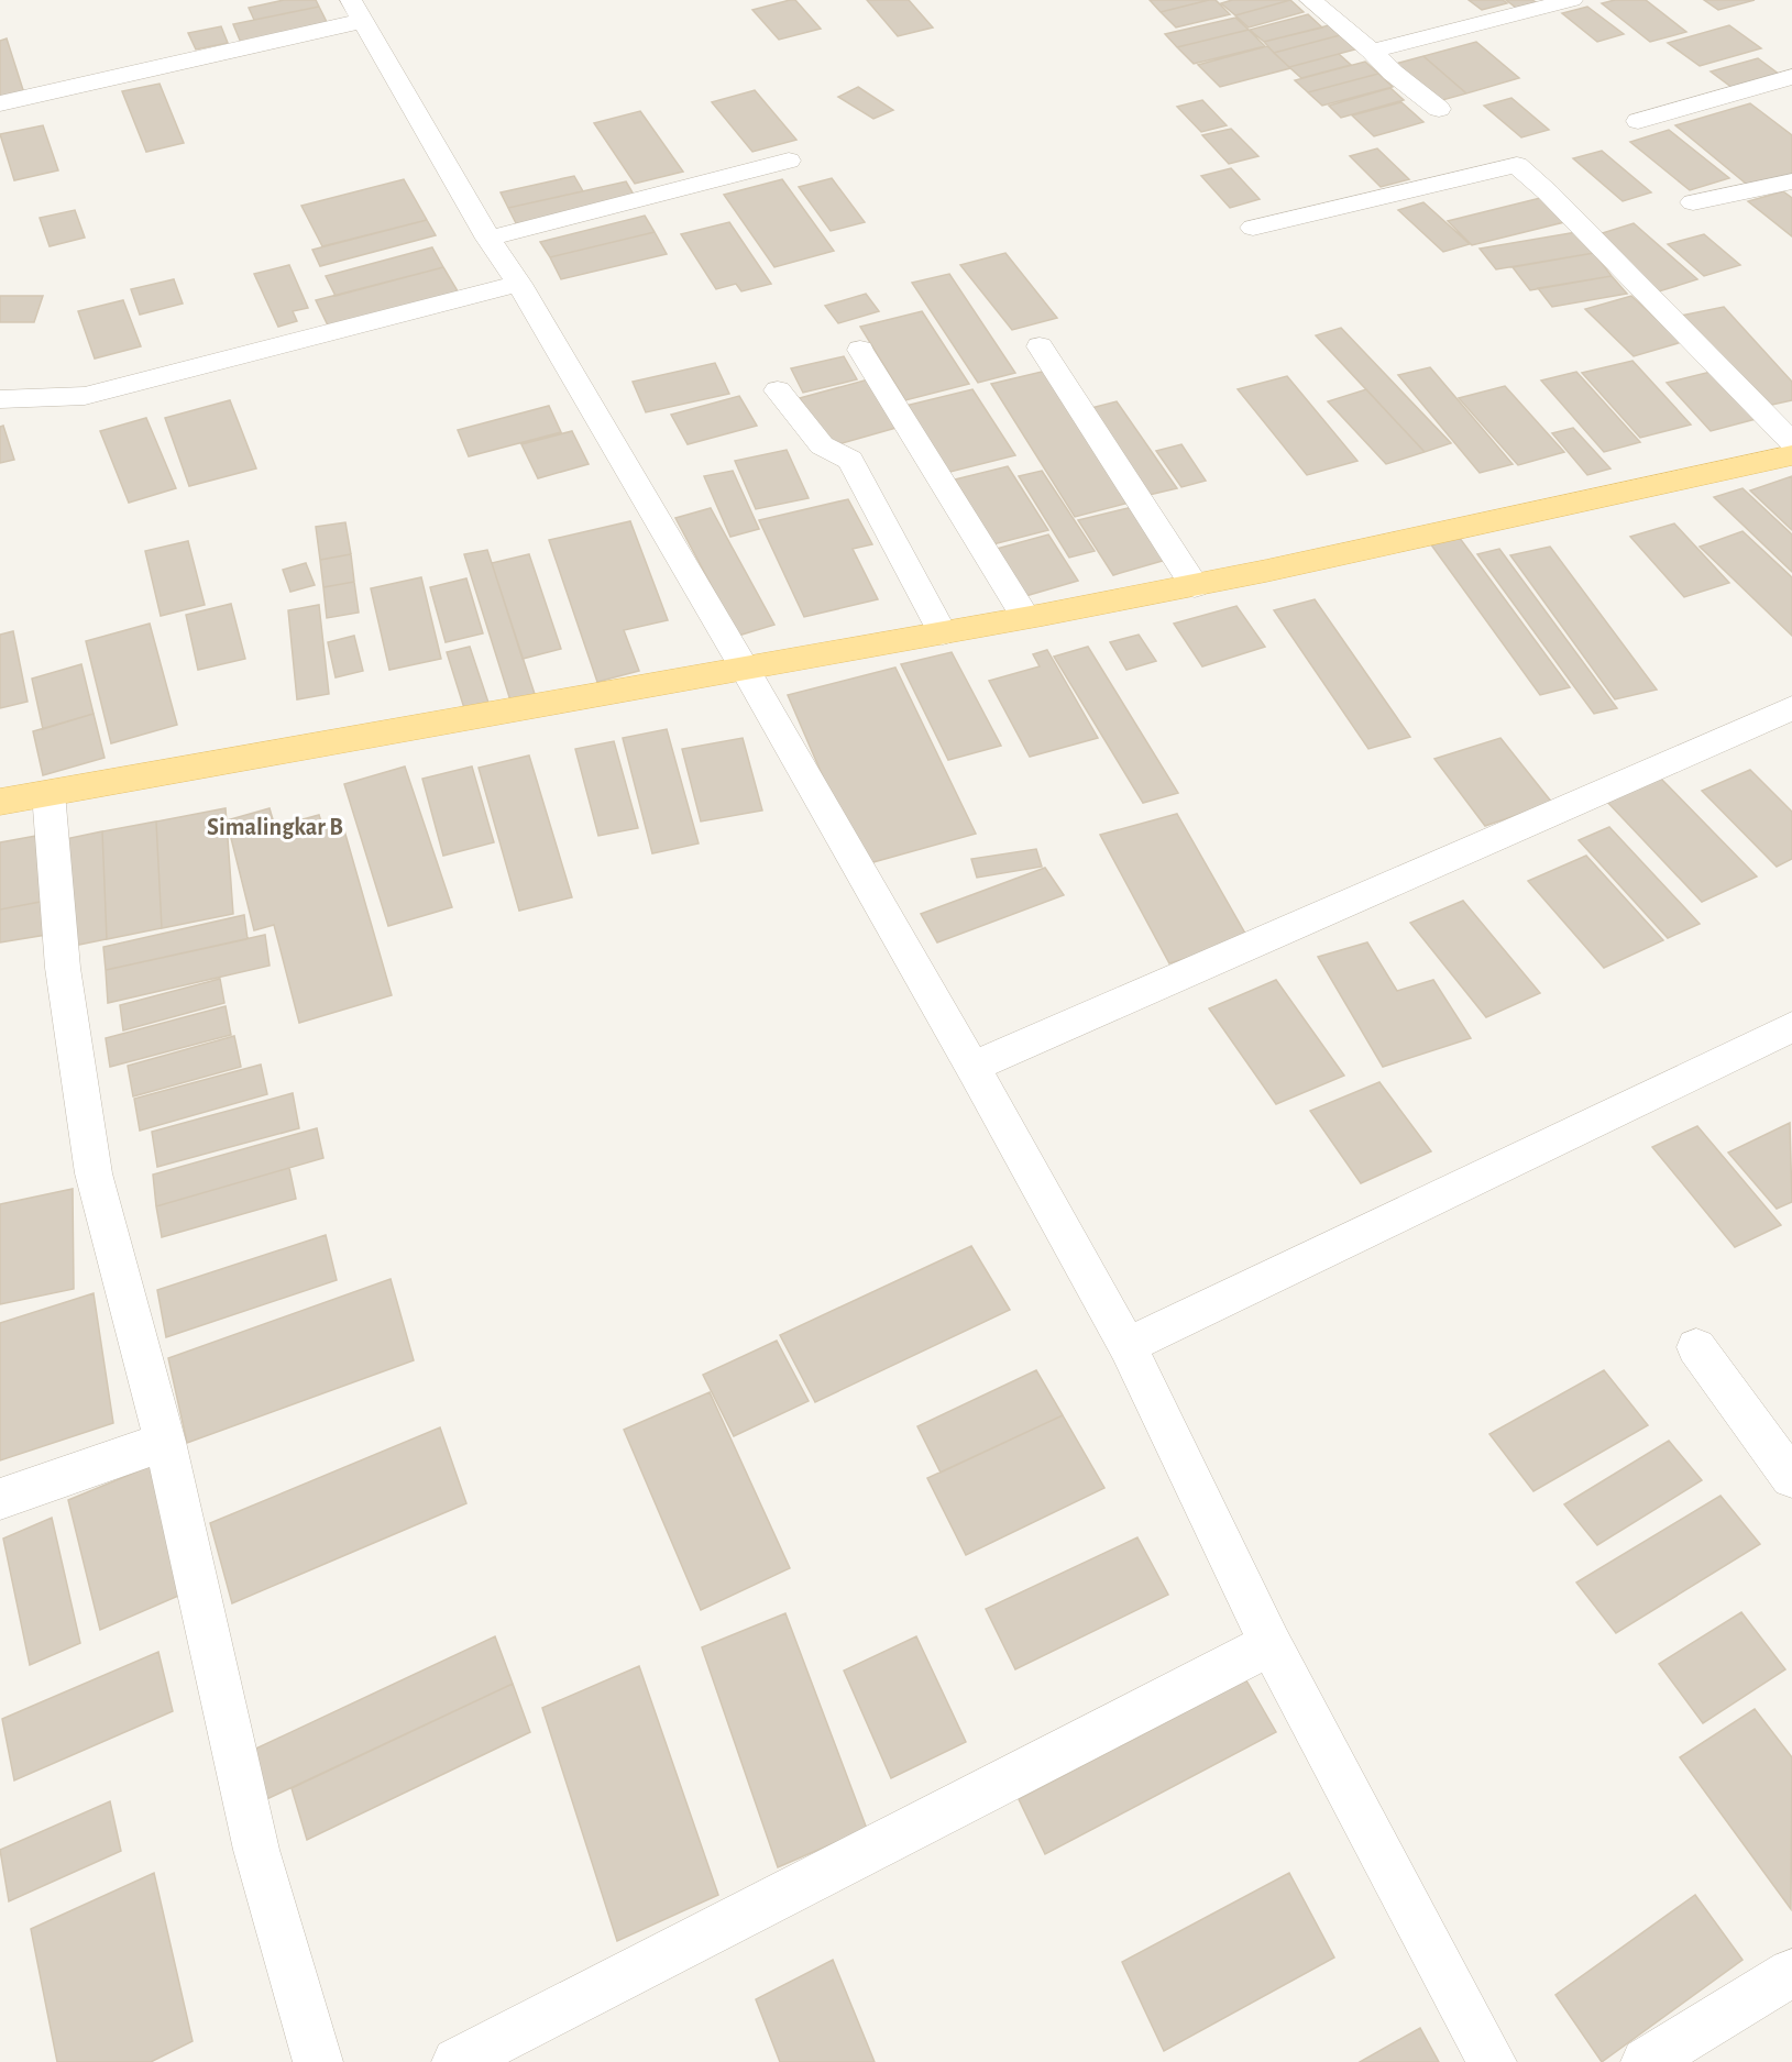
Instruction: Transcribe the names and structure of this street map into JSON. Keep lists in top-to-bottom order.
{
  "districts": ["Simalingkar B"]
}
